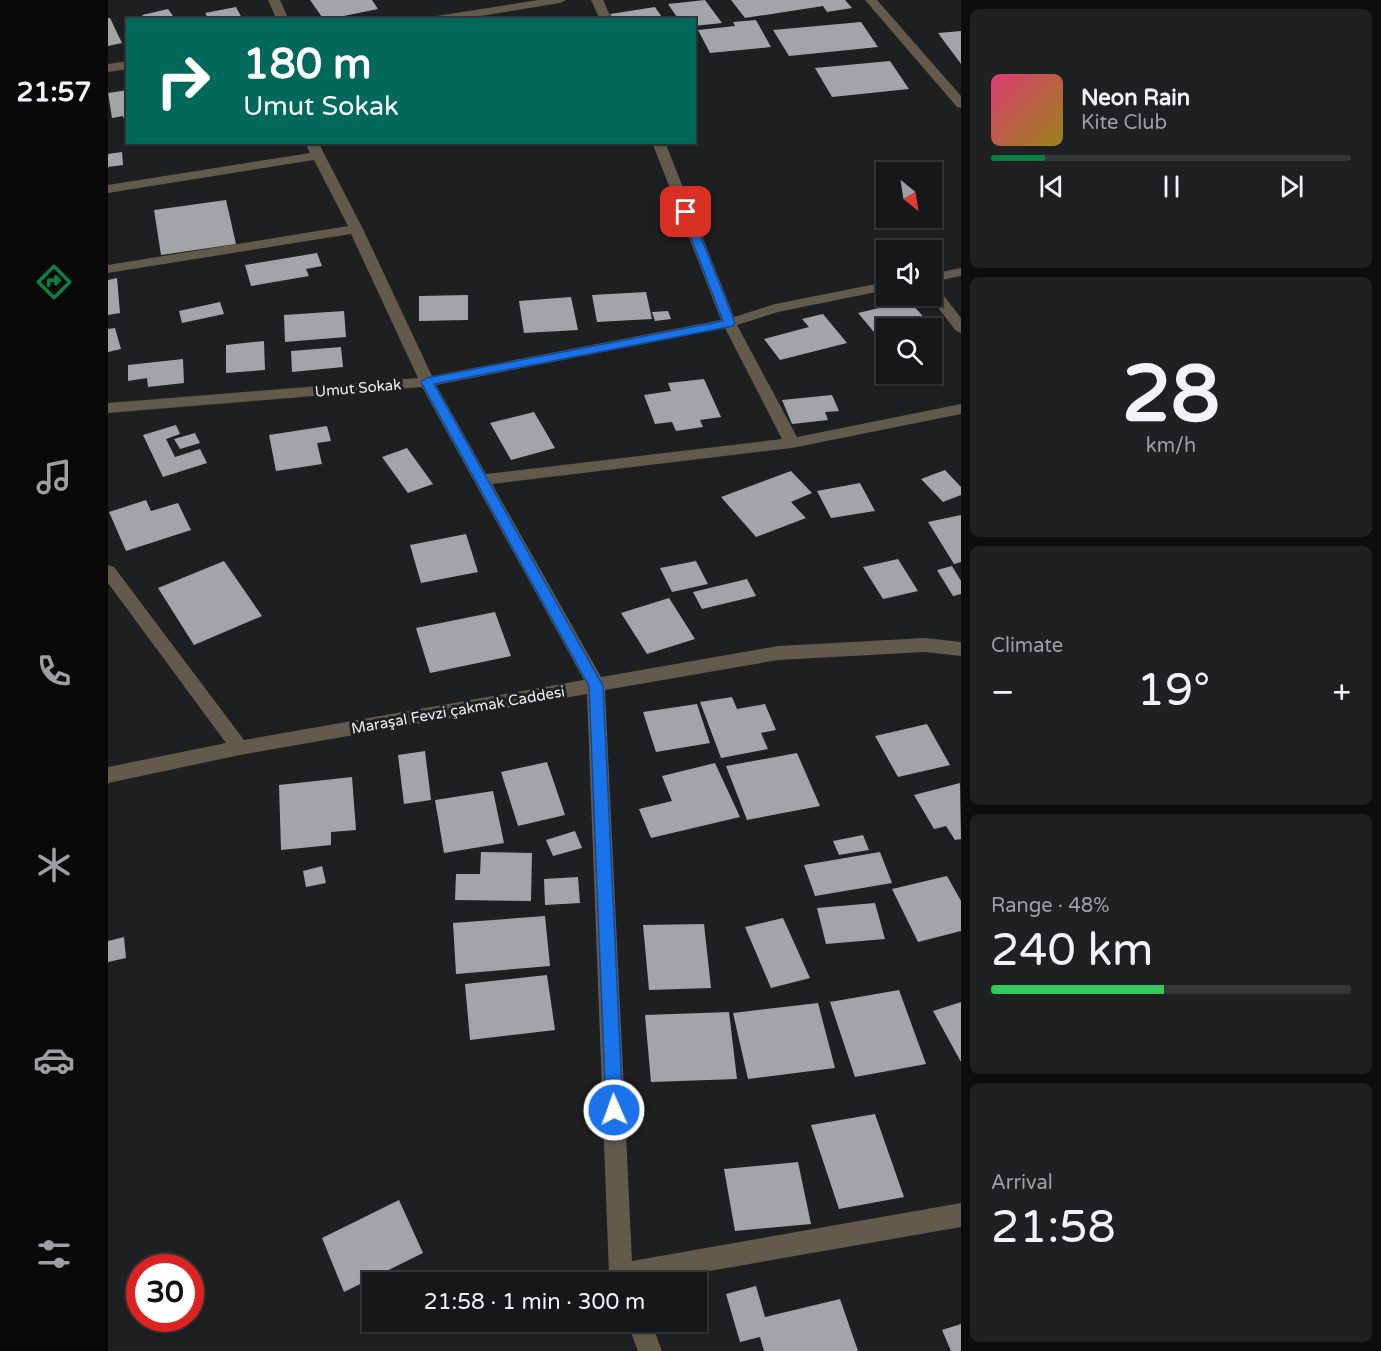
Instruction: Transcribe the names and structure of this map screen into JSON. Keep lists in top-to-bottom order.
{
  "streets": {
    "street": ["Umut Sokak", "Maraşal Fevzi çakmak Caddesi"]
  },
  "north": "bottom right",
  "page": {
    "tabs": "21:57",
    "turn": ["180 m", "Umut Sokak"],
    "song": ["Neon Rain", "Kite Club"],
    "tile": [
      ["28", "km/h"],
      "Climate",
      ["Range · 48%", "240 km"],
      ["Arrival", "21:58"]
    ],
    "heat": ["−", "19°", "+"],
    "limit": "30",
    "trip": "21:58 · 1 min · 300 m"
  }
}
